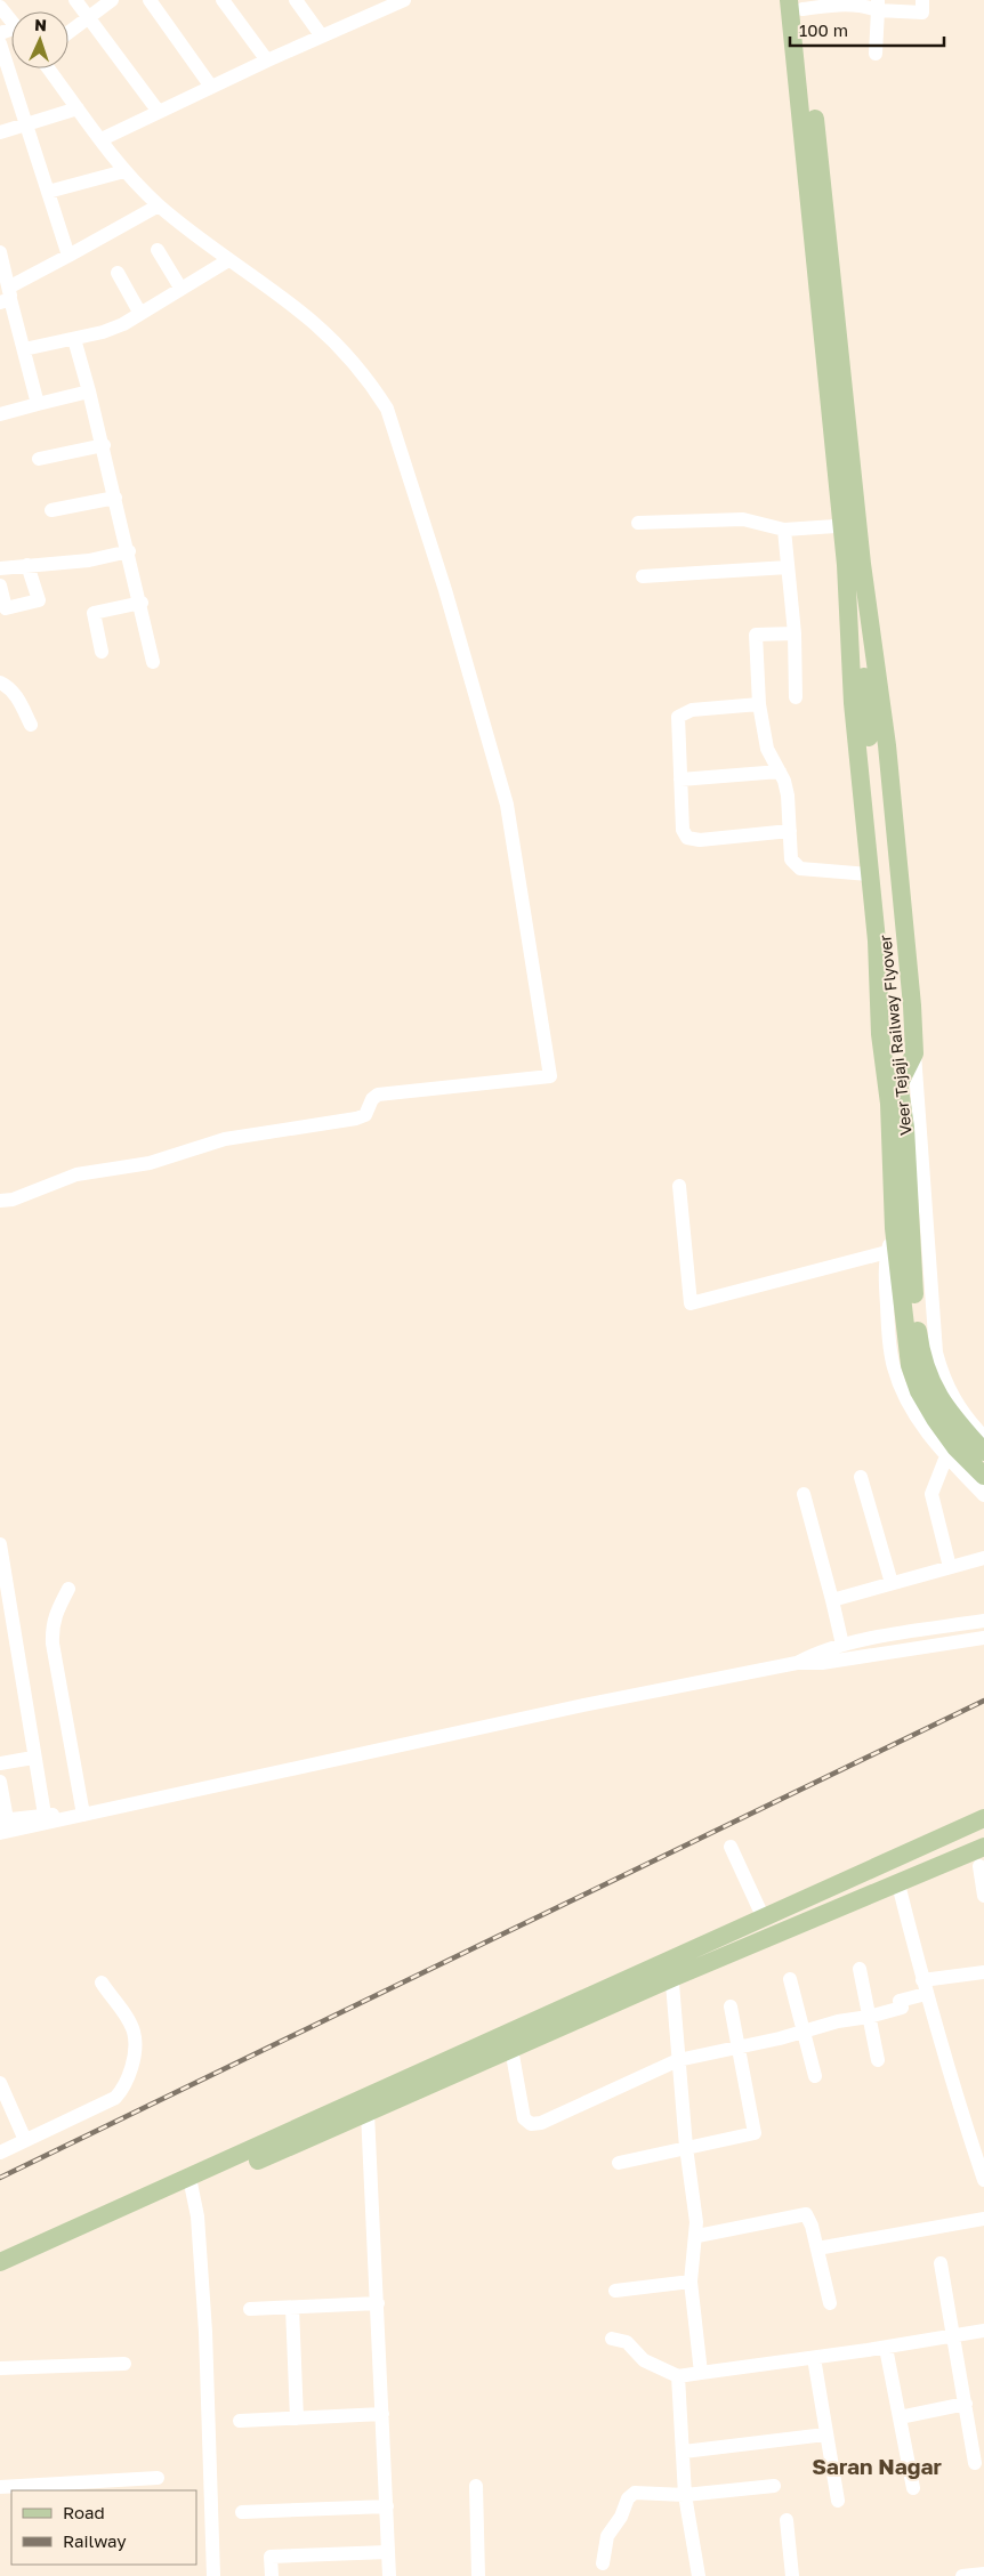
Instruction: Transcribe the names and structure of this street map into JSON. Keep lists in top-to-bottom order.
{
  "streets": {
    "main road": ["Veer Tejaji Railway Flyover"]
  },
  "districts": ["Saran Nagar"],
  "legend": ["Road", "Railway"],
  "scale_bar": "100 m",
  "north": "top"
}
